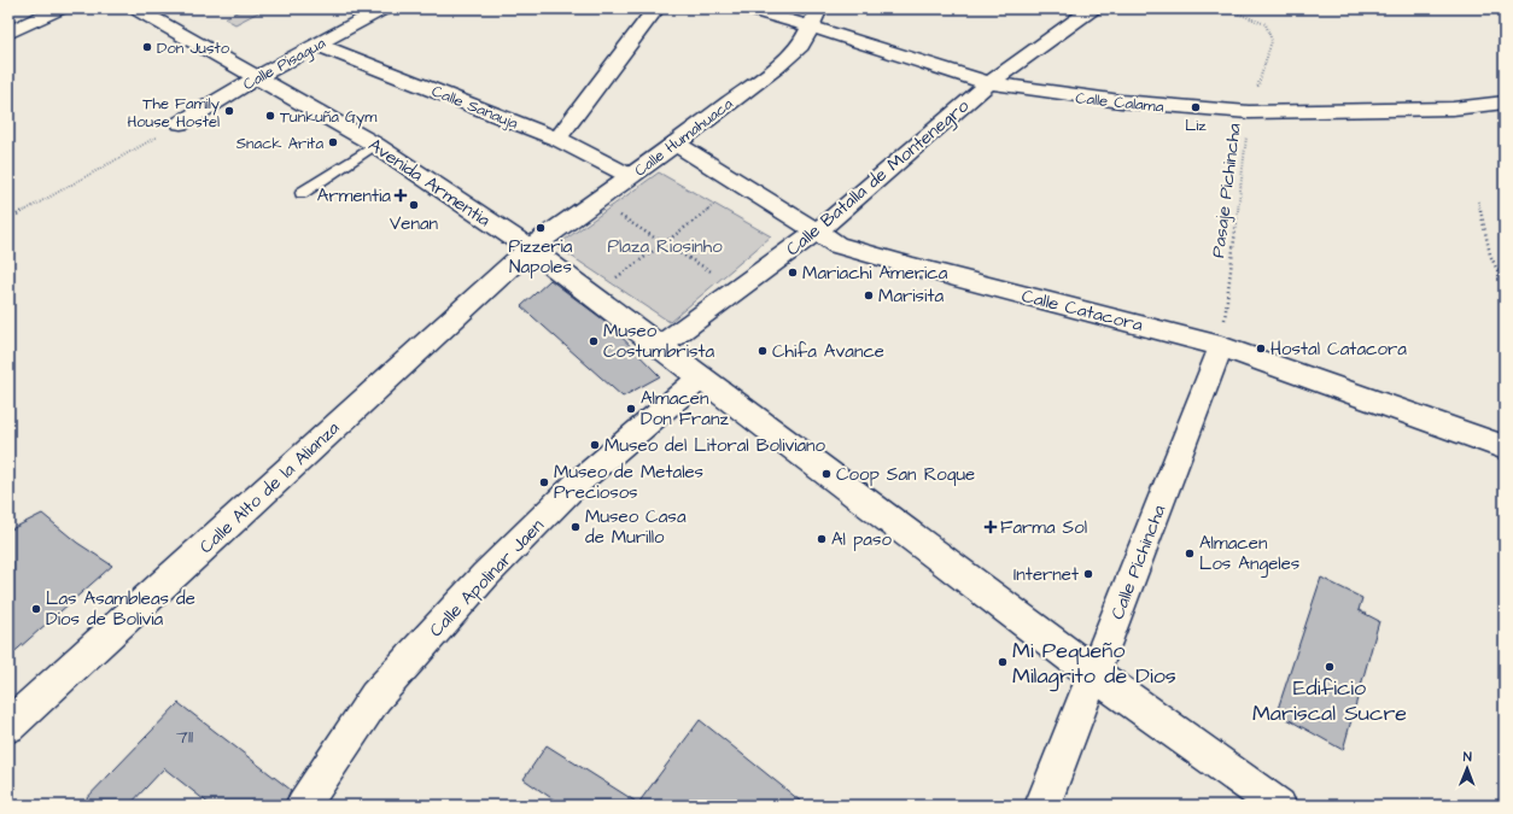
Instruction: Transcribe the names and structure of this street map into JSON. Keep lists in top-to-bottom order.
{
  "streets": {
    "street": [
      "Calle Pisagua",
      "Calle Calama",
      "Calle Sanauja",
      "Calle Humahuaca",
      "Calle Batalla de Montenegro",
      "Avenida Armentia",
      "Calle Catacora",
      "Calle Alto de la Alianza",
      "Calle Pichincha",
      "Calle Apolinar Jaen"
    ],
    "path": ["Pasaje Pichincha"]
  },
  "crossings": [
    ["Calle Pisagua", "Calle Sanauja"],
    ["Calle Pisagua", "Avenida Armentia"],
    ["Calle Calama", "Calle Humahuaca"],
    ["Calle Calama", "Calle Batalla de Montenegro"],
    ["Calle Calama", "Pasaje Pichincha"],
    ["Calle Sanauja", "Calle Humahuaca"],
    ["Calle Humahuaca", "Avenida Armentia"],
    ["Calle Humahuaca", "Calle Catacora"],
    ["Calle Humahuaca", "Calle Alto de la Alianza"],
    ["Calle Batalla de Montenegro", "Avenida Armentia"],
    ["Calle Batalla de Montenegro", "Calle Catacora"],
    ["Avenida Armentia", "Calle Alto de la Alianza"],
    ["Avenida Armentia", "Calle Pichincha"],
    ["Avenida Armentia", "Calle Apolinar Jaen"],
    ["Pasaje Pichincha", "Calle Catacora"],
    ["Pasaje Pichincha", "Calle Pichincha"],
    ["Calle Catacora", "Calle Pichincha"]
  ],
  "parks": ["Plaza Riosinho"],
  "places": {
    "other": [
      "Don Justo",
      "Liz",
      "The Family House Hostel",
      "Tunkuña Gym",
      "Snack Arita",
      "Venan",
      "Pizzeria Napoles",
      "Mariachi America",
      "Marisita",
      "Museo Costumbrista",
      "Hostal Catacora",
      "Chifa Avance",
      "Almacen Don Franz",
      "Museo del Litoral Boliviano",
      "Coop San Roque",
      "Museo de Metales Preciosos",
      "Museo Casa de Murillo",
      "Al paso",
      "Almacen Los Angeles",
      "Internet",
      "Las Asambleas de Dios de Bolivia",
      "Mi Pequeño Milagrito de Dios",
      "Edificio Mariscal Sucre"
    ],
    "health": ["Armentia", "Farma Sol"]
  },
  "house_numbers": ["711"],
  "north": "top"
}
